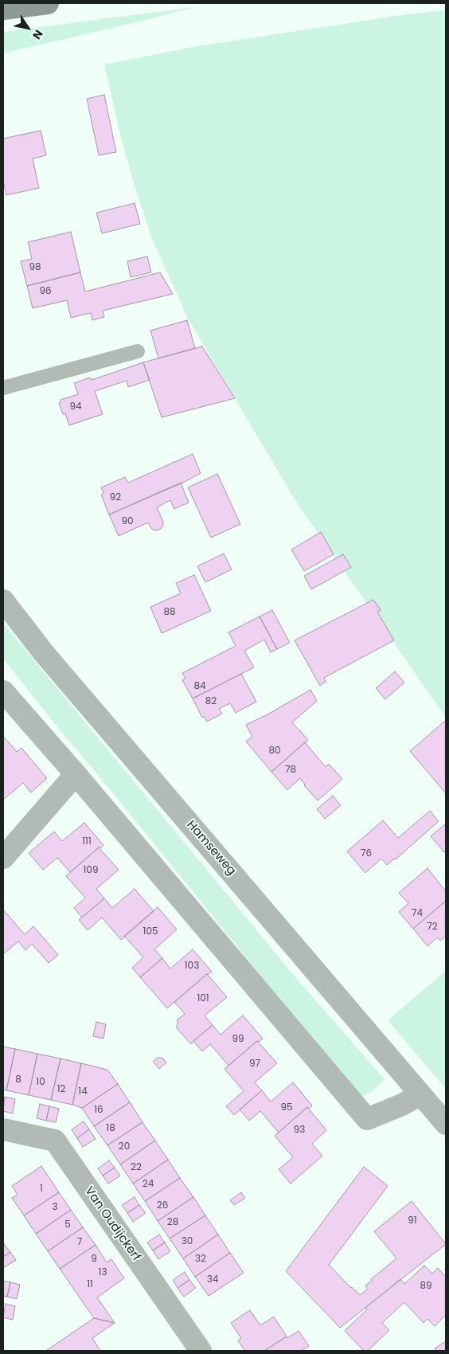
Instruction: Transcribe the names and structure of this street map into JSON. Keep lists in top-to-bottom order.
{
  "streets": {
    "street": ["Hamseweg", "Van Oudijckerf"]
  },
  "house_numbers": [
    "98",
    "96",
    "94",
    "92",
    "90",
    "88",
    "84",
    "82",
    "80",
    "78",
    "111",
    "76",
    "109",
    "74",
    "72",
    "105",
    "103",
    "101",
    "99",
    "97",
    "8",
    "10",
    "12",
    "14",
    "95",
    "16",
    "18",
    "93",
    "20",
    "22",
    "24",
    "1",
    "26",
    "3",
    "91",
    "28",
    "5",
    "30",
    "7",
    "9",
    "32",
    "13",
    "34",
    "11",
    "89"
  ],
  "north": "bottom right"
}
